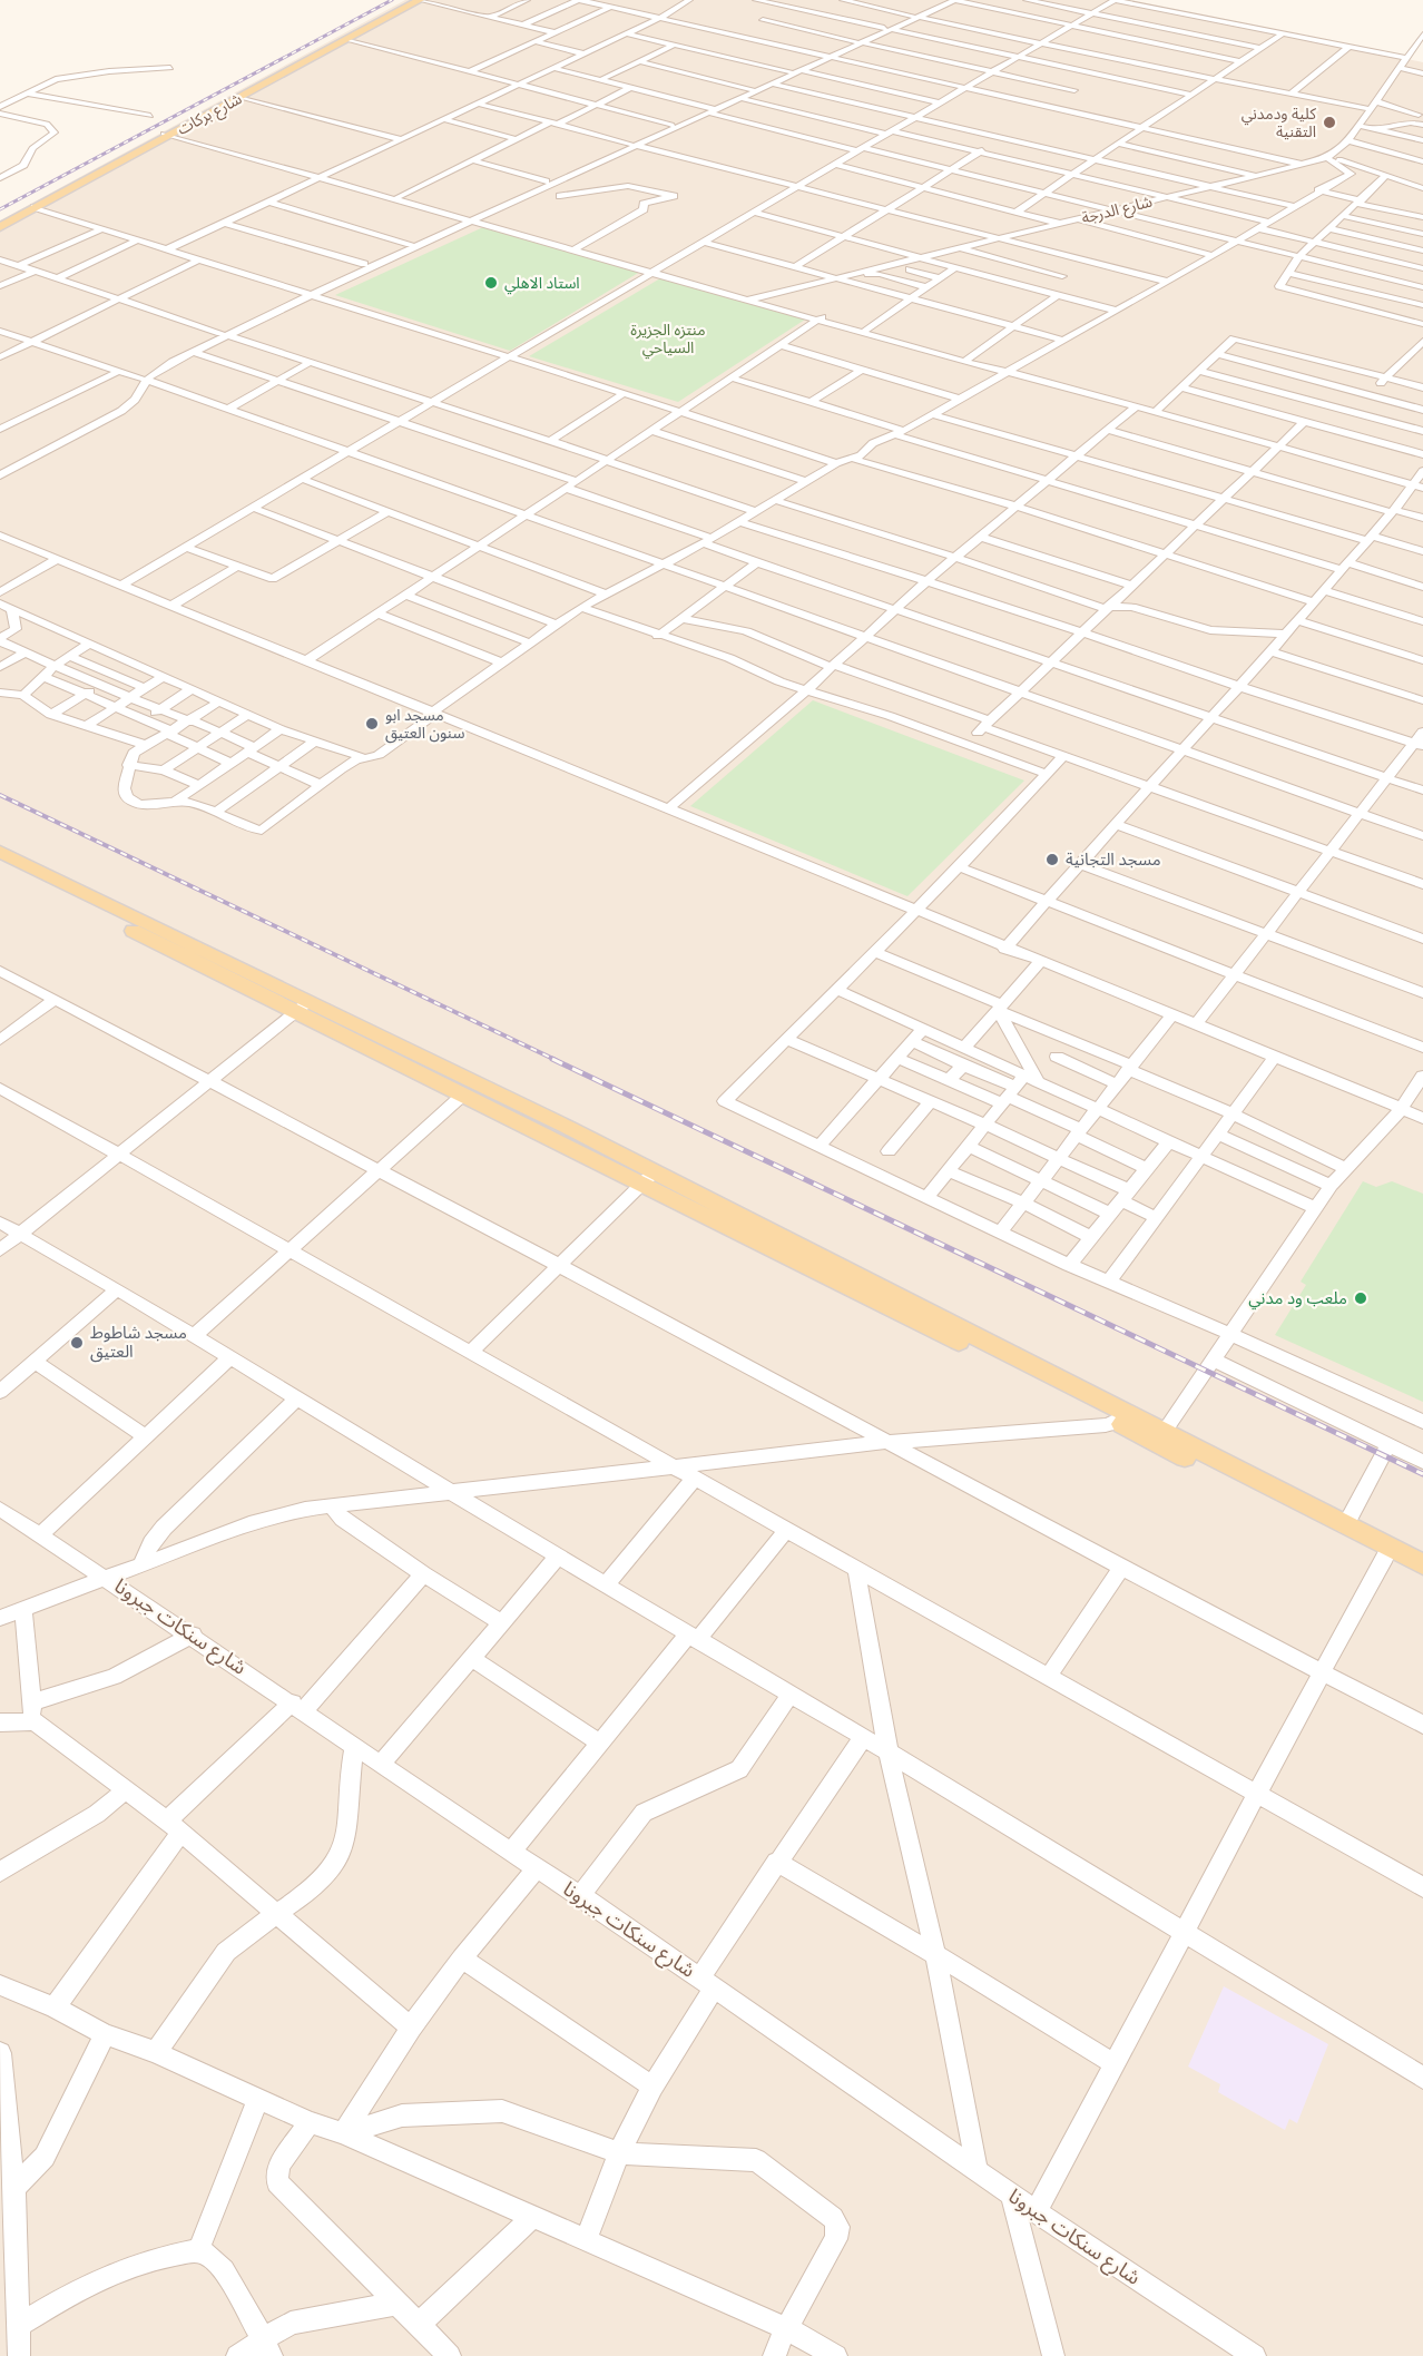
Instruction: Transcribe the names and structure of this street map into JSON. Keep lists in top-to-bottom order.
{
  "streets": {
    "main road": ["شارع بركات"],
    "street": ["شارع الدرجة", "شارع سنكات جبرونا"]
  },
  "parks": ["منتزه الجزيرة السياحي"],
  "places": [
    "كلية ودمدني التقنية",
    "استاد الاهلي",
    "مسجد ابو سنون العتيق",
    "مسجد التجانية",
    "ملعب ود مدني",
    "مسجد شاطوط العتيق"
  ]
}
